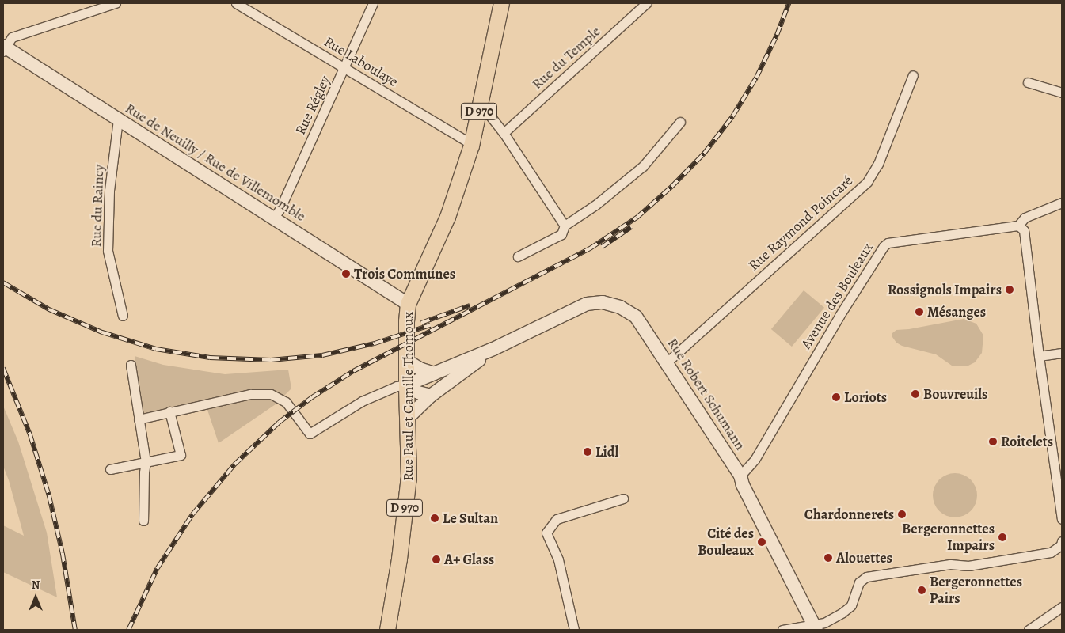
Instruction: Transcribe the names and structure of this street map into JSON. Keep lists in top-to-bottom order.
{
  "streets": {
    "main road": ["D 970", "Rue Paul et Camille Thomoux"],
    "street": [
      "Rue du Temple",
      "Rue Laboulaye",
      "Rue Régley",
      "Rue de Neuilly / Rue de Villemomble",
      "Rue du Raincy",
      "Rue Raymond Poincaré",
      "Avenue des Bouleaux",
      "Rue Robert Schumann"
    ]
  },
  "crossings": [
    ["Rue Laboulaye", "Rue Régley"],
    ["Rue Laboulaye", "D 970"],
    ["Rue Régley", "Rue de Neuilly / Rue de Villemomble"],
    ["D 970", "Rue de Neuilly / Rue de Villemomble"],
    ["D 970", "Rue Paul et Camille Thomoux"],
    ["Rue de Neuilly / Rue de Villemomble", "Rue du Raincy"],
    ["Rue de Neuilly / Rue de Villemomble", "Rue Paul et Camille Thomoux"],
    ["Rue Raymond Poincaré", "Rue Robert Schumann"],
    ["Avenue des Bouleaux", "Rue Robert Schumann"],
    ["Rue Robert Schumann", "Rue Paul et Camille Thomoux"]
  ],
  "places": [
    "Trois Communes",
    "Rossignols Impairs",
    "Mésanges",
    "Bouvreuils",
    "Loriots",
    "Roitelets",
    "Lidl",
    "Chardonnerets",
    "Le Sultan",
    "Bergeronnettes Impairs",
    "Cité des Bouleaux",
    "Alouettes",
    "A+ Glass",
    "Bergeronnettes Pairs"
  ],
  "north": "top"
}
